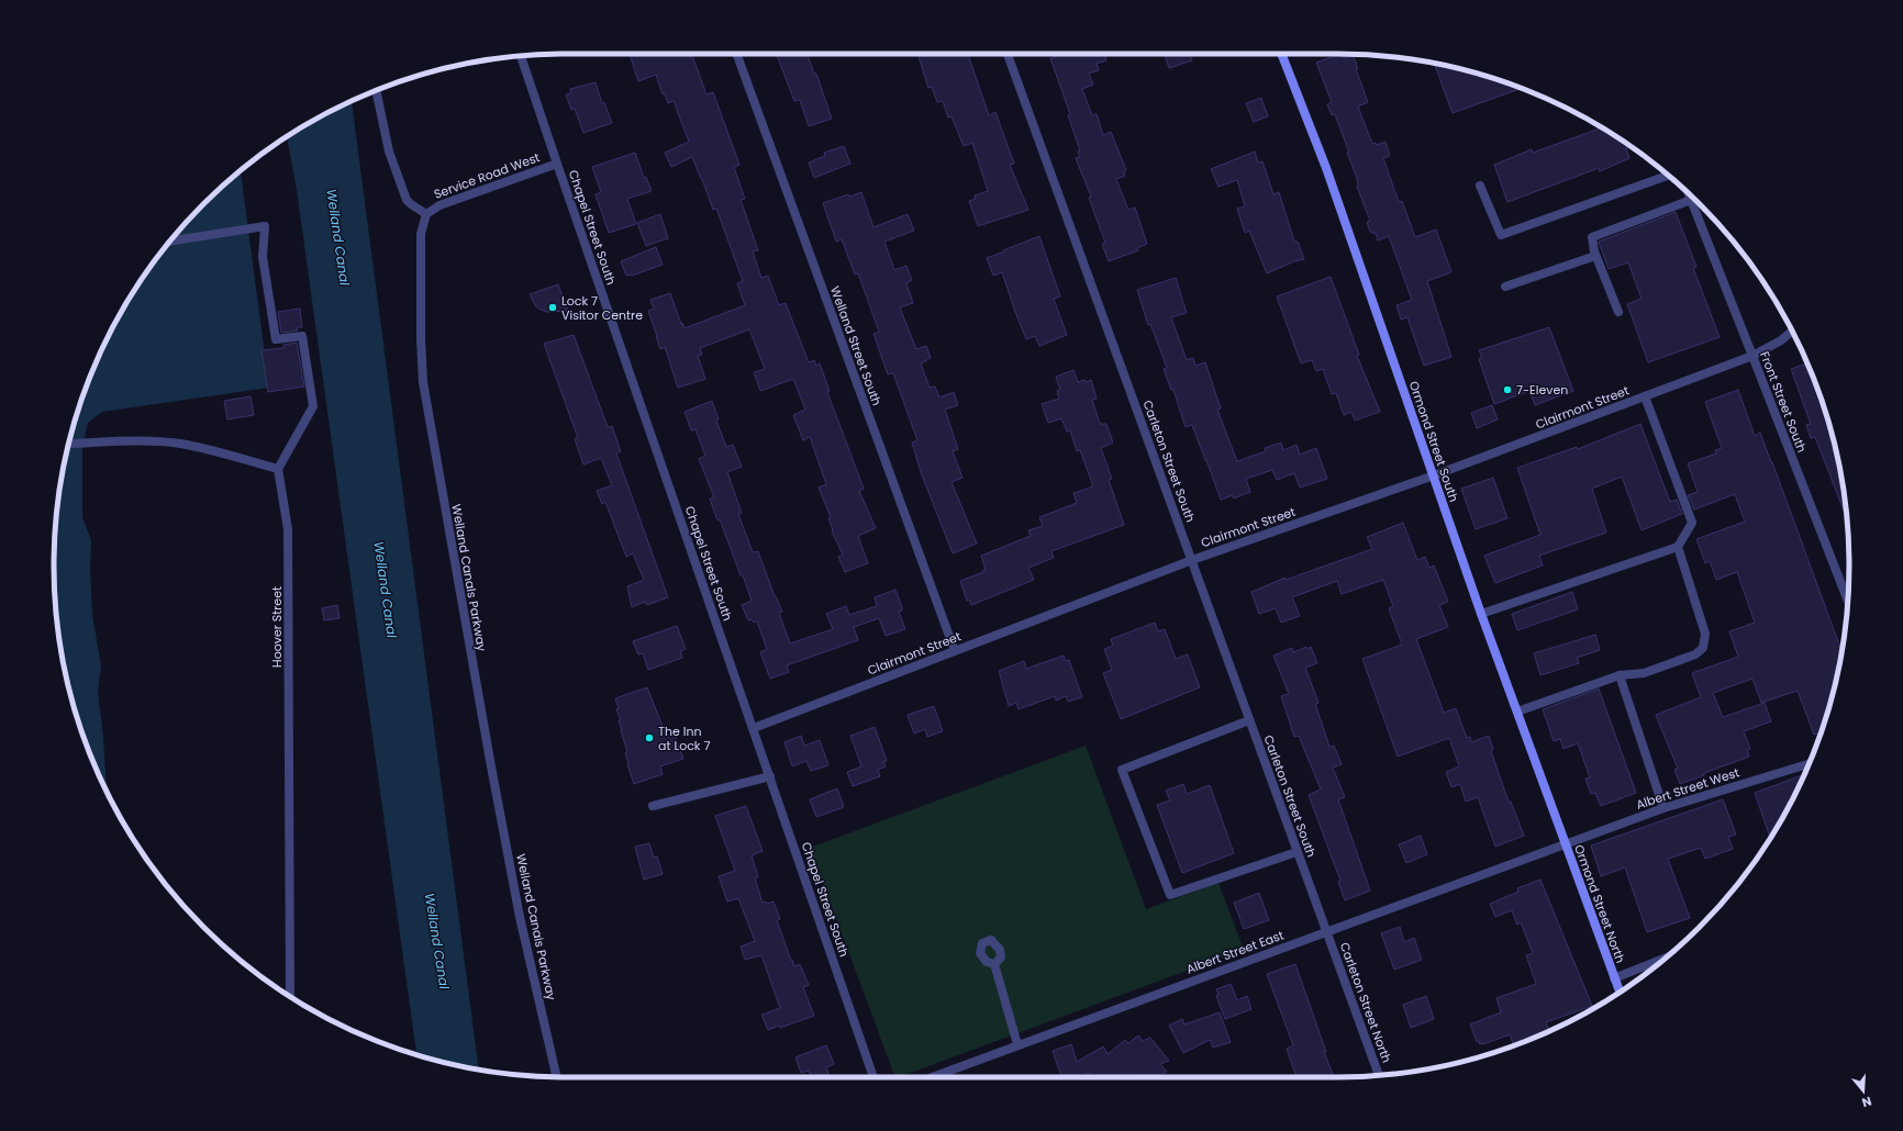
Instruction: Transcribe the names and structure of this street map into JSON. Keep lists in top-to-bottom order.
{
  "streets": {
    "main road": ["Ormond Street South", "Ormond Street North"],
    "street": [
      "Service Road West",
      "Chapel Street South",
      "Welland Street South",
      "Front Street South",
      "Clairmont Street",
      "Carleton Street South",
      "Welland Canals Parkway",
      "Hoover Street",
      "Albert Street West",
      "Albert Street East",
      "Carleton Street North"
    ]
  },
  "crossings": [
    ["Service Road West", "Chapel Street South"],
    ["Service Road West", "Welland Canals Parkway"],
    ["Chapel Street South", "Clairmont Street"],
    ["Welland Street South", "Clairmont Street"],
    ["Front Street South", "Clairmont Street"],
    ["Clairmont Street", "Ormond Street South"],
    ["Clairmont Street", "Carleton Street South"],
    ["Ormond Street South", "Albert Street West"],
    ["Ormond Street South", "Ormond Street North"],
    ["Ormond Street South", "Albert Street East"],
    ["Carleton Street South", "Albert Street East"],
    ["Carleton Street South", "Carleton Street North"],
    ["Albert Street West", "Ormond Street North"],
    ["Albert Street West", "Albert Street East"],
    ["Ormond Street North", "Albert Street East"],
    ["Albert Street East", "Carleton Street North"]
  ],
  "water": ["Welland Canal"],
  "places": ["Lock 7 Visitor Centre", "7-Eleven", "The Inn at Lock 7"],
  "north": "bottom"
}
